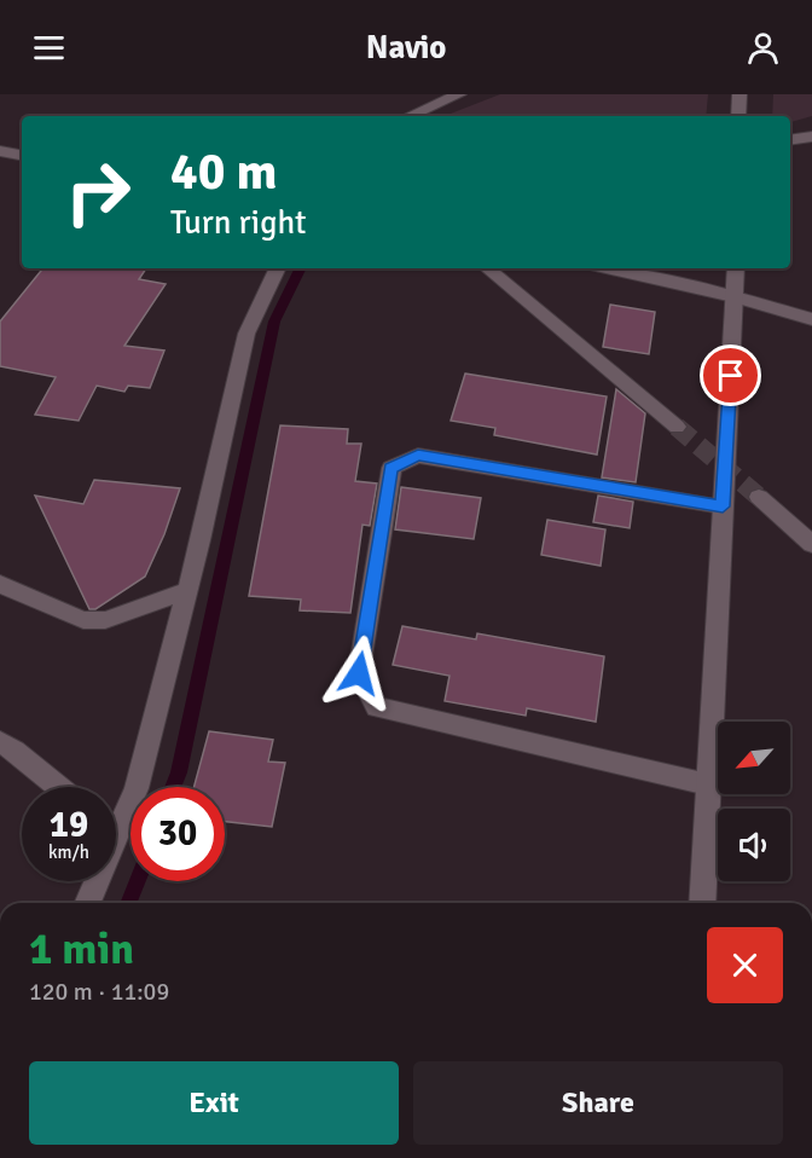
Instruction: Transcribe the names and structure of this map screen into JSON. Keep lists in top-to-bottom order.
{
  "north": "bottom left",
  "page": {
    "header": "Navio",
    "turn": ["40 m", "Turn right"],
    "speed": "19 km/h",
    "limit": "30",
    "heading": ["1 min", "120 m · 11:09"],
    "buttons": ["Exit", "Share"]
  }
}
